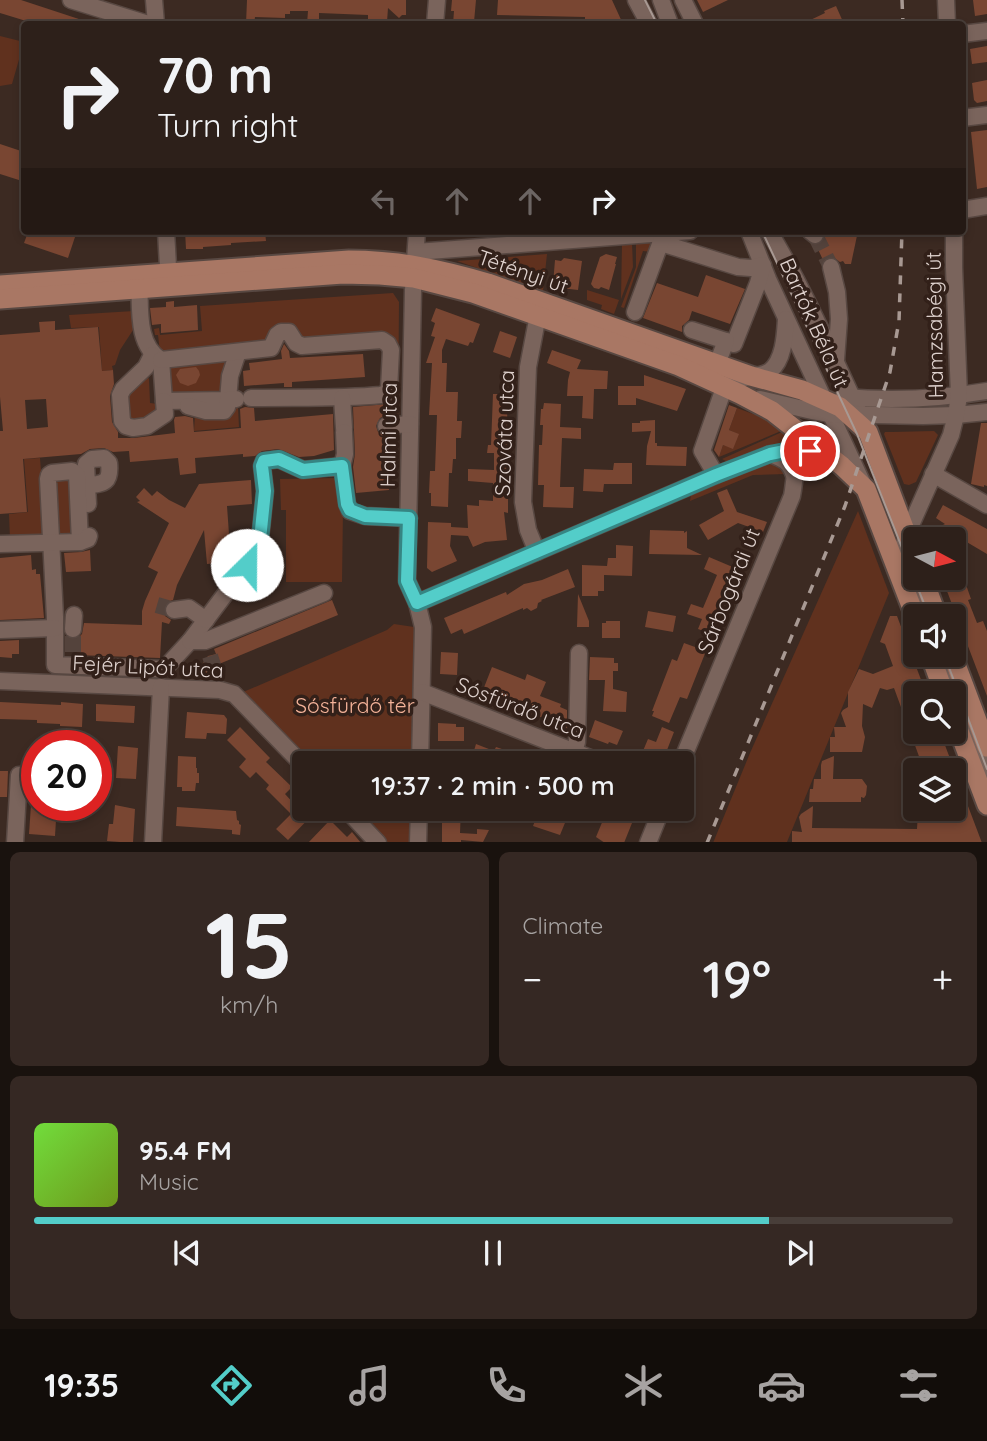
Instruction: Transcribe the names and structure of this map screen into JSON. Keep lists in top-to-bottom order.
{
  "streets": {
    "main road": ["Tétényi út", "Bartók Béla út"],
    "street": [
      "Hamzsabégi út",
      "Szováta utca",
      "Halmi utca",
      "Sárbogárdi út",
      "Fejér Lipót utca",
      "Sósfürdő utca"
    ]
  },
  "crossings": [
    ["Tétényi út", "Bartók Béla út"],
    ["Tétényi út", "Szováta utca"],
    ["Tétényi út", "Halmi utca"],
    ["Tétényi út", "Sárbogárdi út"],
    ["Bartók Béla út", "Hamzsabégi út"],
    ["Halmi utca", "Sósfürdő utca"]
  ],
  "parks": ["Sósfürdő tér"],
  "north": "right",
  "page": {
    "turn": ["70 m", "Turn right"],
    "limit": "20",
    "trip": "19:37 · 2 min · 500 m",
    "tile": [
      ["15", "km/h"],
      "Climate"
    ],
    "heat": ["−", "19°", "+"],
    "song": ["95.4 FM", "Music"],
    "tabs": "19:35"
  }
}
